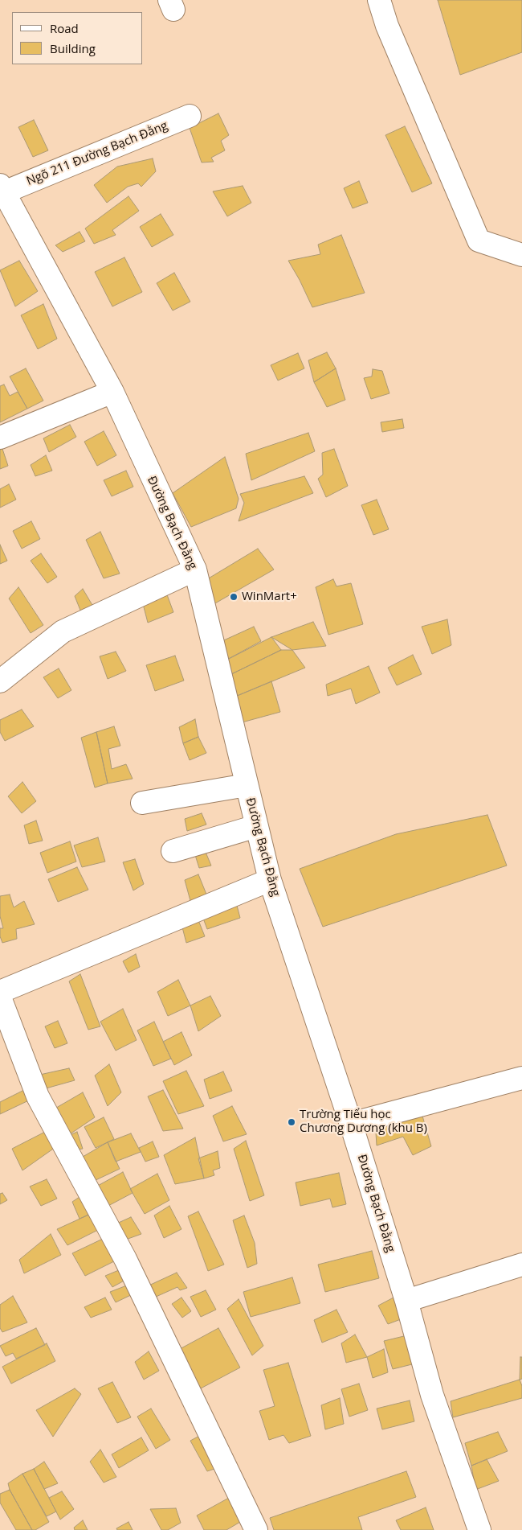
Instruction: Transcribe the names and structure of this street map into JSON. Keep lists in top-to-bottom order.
{
  "streets": {
    "street": ["Ngõ 211 Đường Bạch Đằng", "Đường Bạch Đằng"]
  },
  "crossings": [
    ["Ngõ 211 Đường Bạch Đằng", "Đường Bạch Đằng"]
  ],
  "places": ["WinMart+", "Trường Tiểu học Chương Dương (khu B)"],
  "legend": ["Road", "Building"]
}
